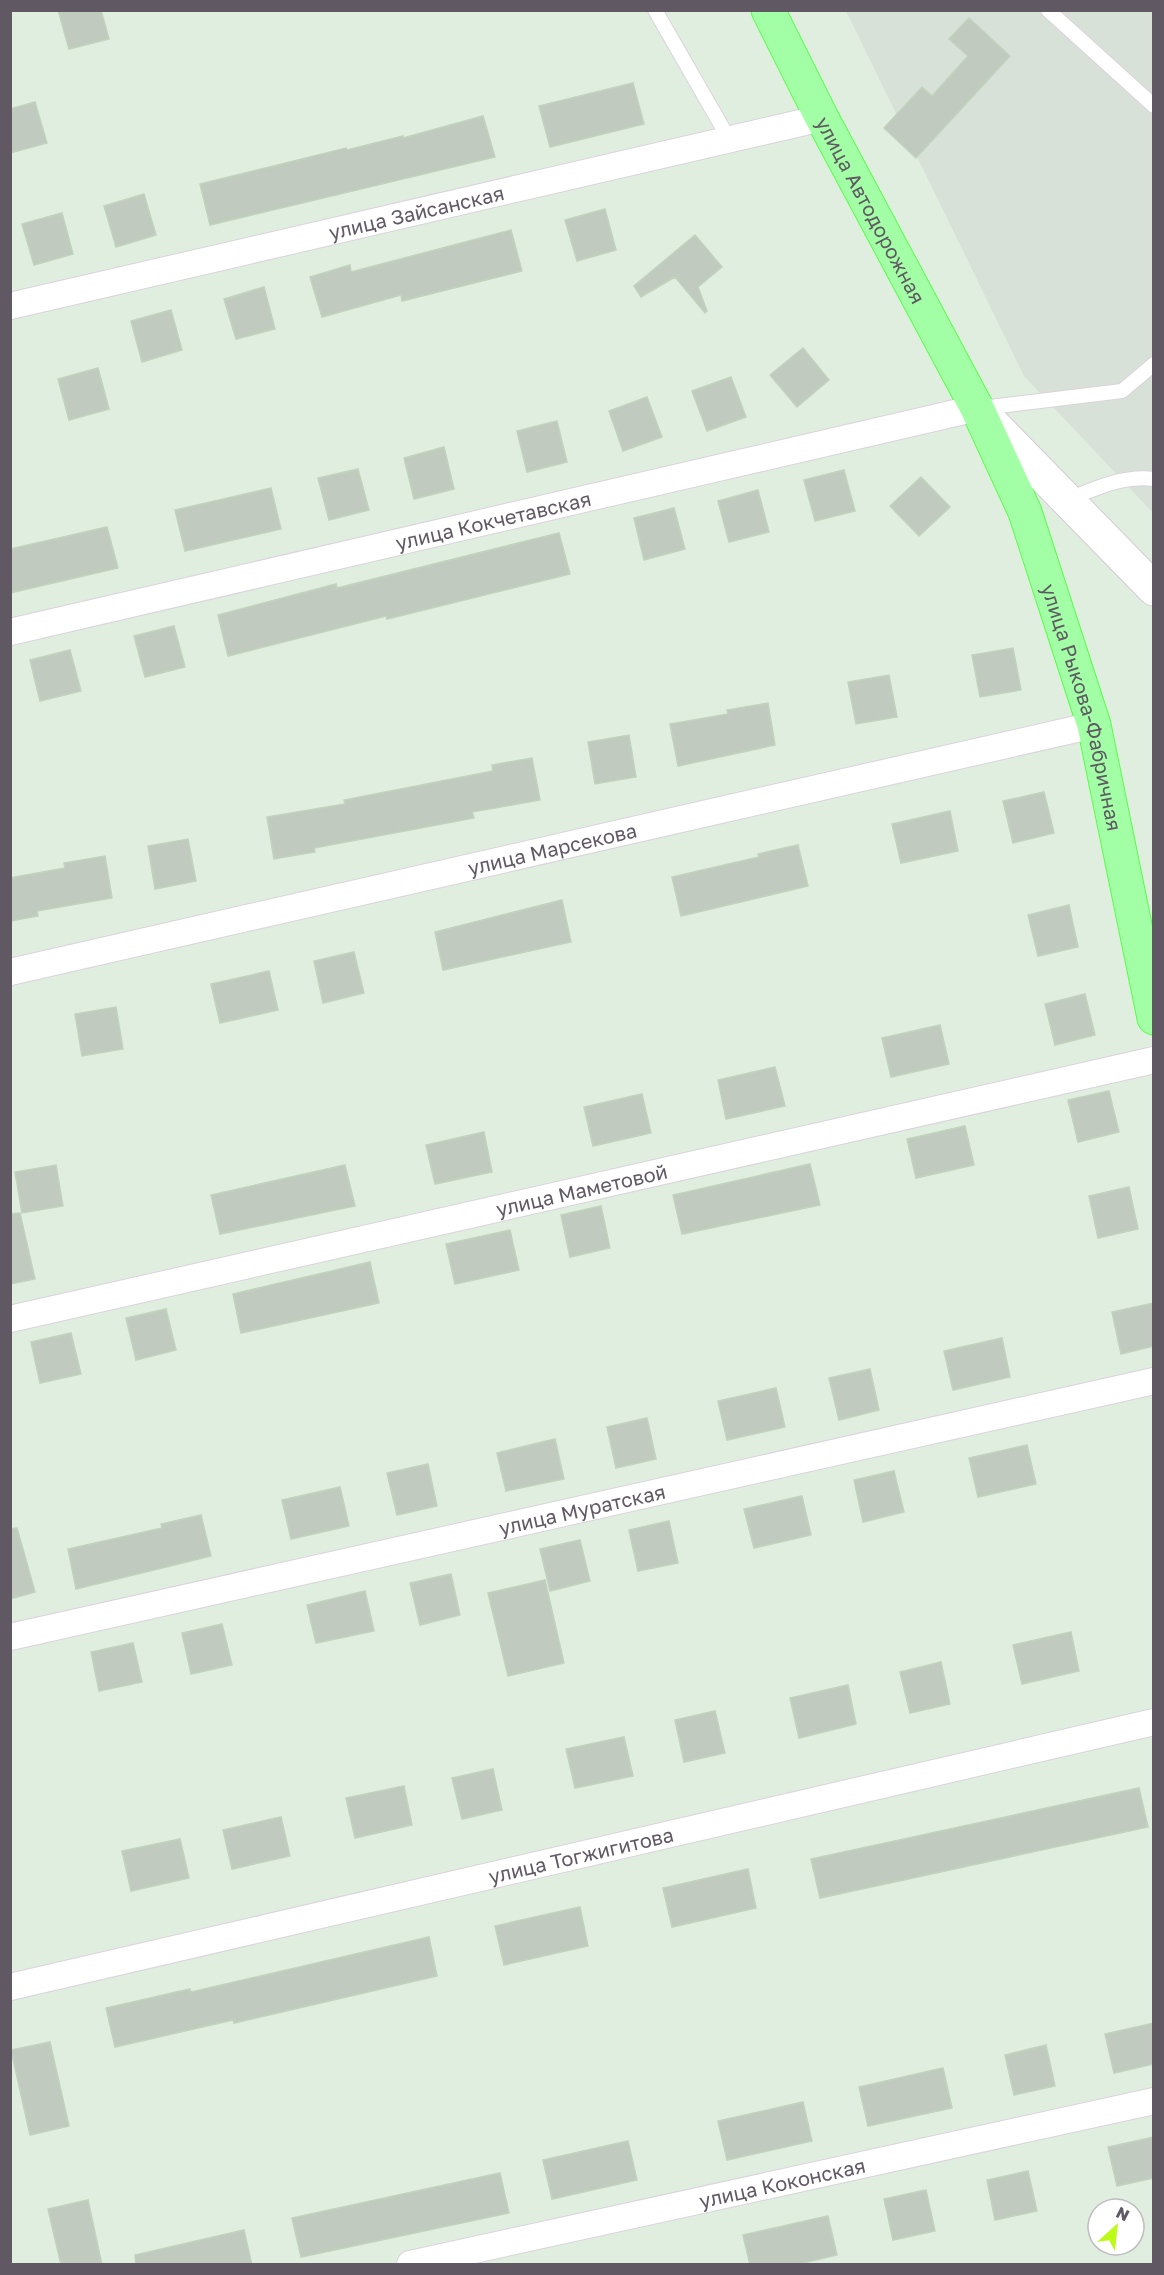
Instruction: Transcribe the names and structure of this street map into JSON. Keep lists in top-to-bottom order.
{
  "streets": {
    "main road": ["улица Автодорожная", "улица Рыкова-Фабричная"],
    "street": [
      "улица Зайсанская",
      "улица Кокчетавская",
      "улица Марсекова",
      "улица Маметовой",
      "улица Муратская",
      "улица Тогжигитова",
      "улица Коконская"
    ]
  },
  "crossings": [
    ["улица Автодорожная", "улица Зайсанская"],
    ["улица Автодорожная", "улица Кокчетавская"],
    ["улица Автодорожная", "улица Рыкова-Фабричная"],
    ["улица Кокчетавская", "улица Рыкова-Фабричная"],
    ["улица Рыкова-Фабричная", "улица Марсекова"]
  ],
  "north": "top right"
}
